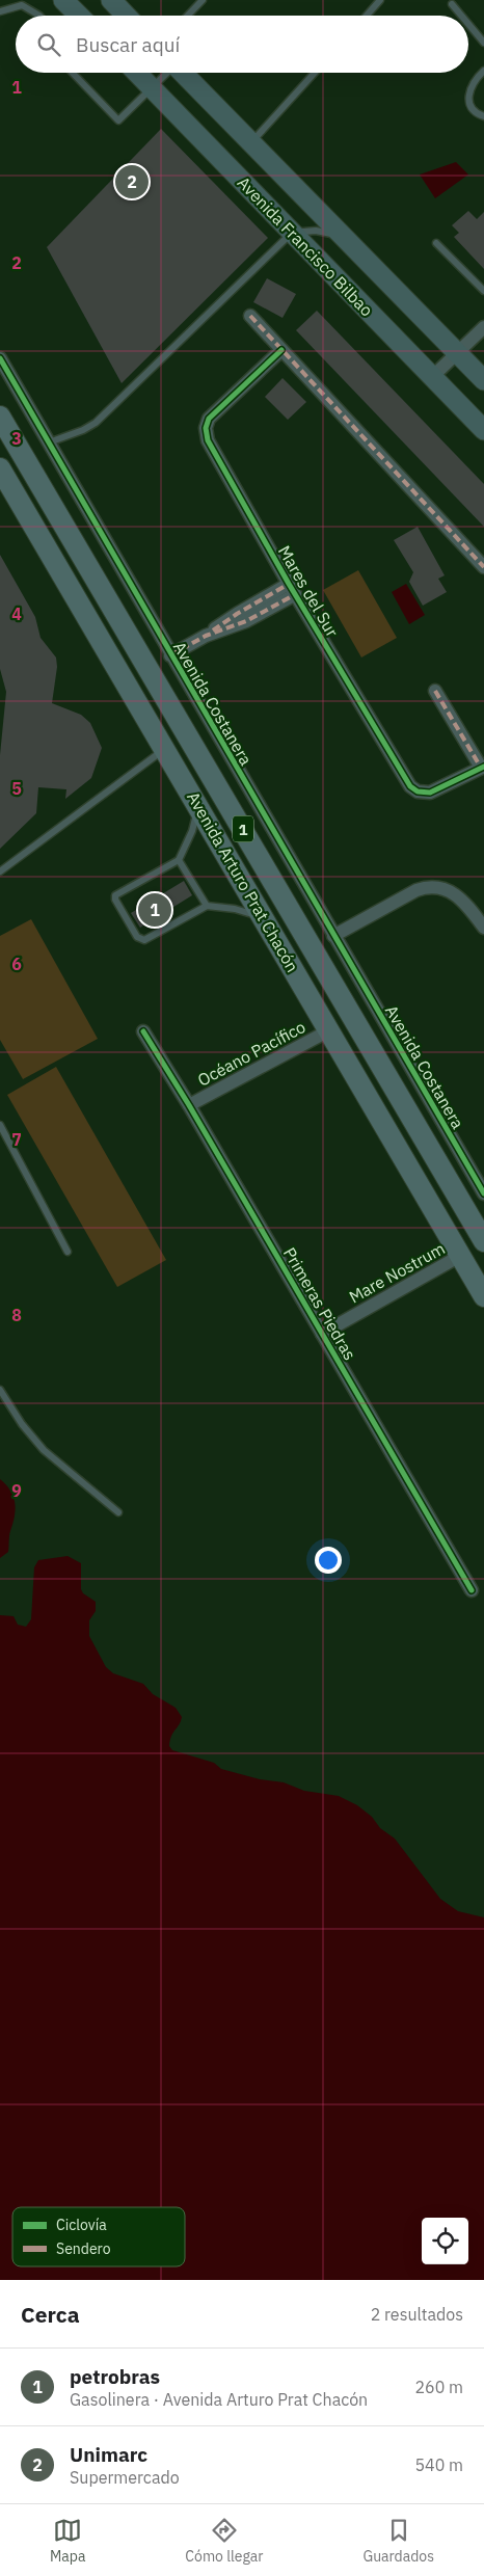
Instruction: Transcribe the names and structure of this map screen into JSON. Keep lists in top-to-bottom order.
{
  "streets": {
    "main road": ["Avenida Francisco Bilbao", "1", "Avenida Arturo Prat Chacón"],
    "street": [
      "Mares del Sur",
      "Avenida Costanera",
      "Océano Pacífico",
      "Mare Nostrum",
      "Primeras Piedras"
    ]
  },
  "crossings": [
    ["Mares del Sur", "Avenida Costanera"],
    ["Avenida Arturo Prat Chacón", "Océano Pacífico"],
    ["Avenida Arturo Prat Chacón", "Mare Nostrum"],
    ["Océano Pacífico", "Primeras Piedras"],
    ["Mare Nostrum", "Primeras Piedras"]
  ],
  "legend": ["Ciclovía", "Sendero"],
  "page": {
    "search": "Buscar aquí",
    "pins": ["2", "1"],
    "heading": ["Cerca", "2 resultados"],
    "list": [
      {
        "mark": "1",
        "name": "petrobras",
        "note": "Gasolinera · Avenida Arturo Prat Chacón",
        "value": "260 m"
      },
      {
        "mark": "2",
        "name": "Unimarc",
        "note": "Supermercado",
        "value": "540 m"
      }
    ],
    "nav": ["Mapa", "Cómo llegar", "Guardados"]
  },
  "grid": {
    "rows": [
      "1",
      "2",
      "3",
      "4",
      "5",
      "6",
      "7",
      "8",
      "9"
    ]
  }
}
